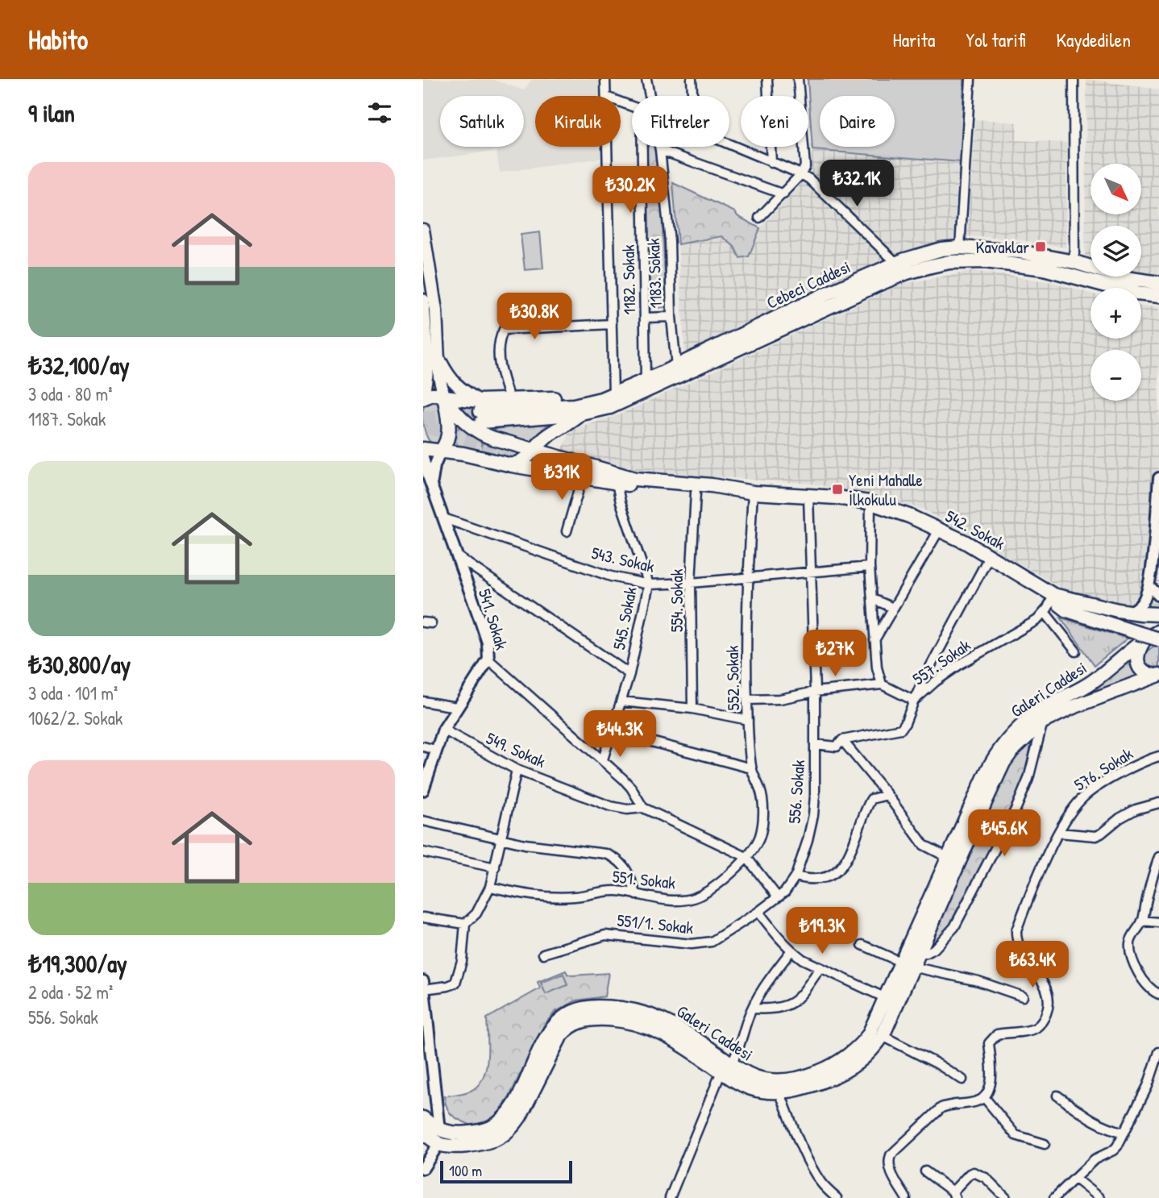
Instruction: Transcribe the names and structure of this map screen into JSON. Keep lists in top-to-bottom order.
{
  "streets": {
    "main road": ["Cebeci Caddesi", "542. Sokak", "Galeri Caddesi"],
    "street": [
      "1183. Sokak",
      "1182. Sokak",
      "543. Sokak",
      "554. Sokak",
      "545. Sokak",
      "541. Sokak",
      "557. Sokak",
      "552. Sokak",
      "549. Sokak",
      "576. Sokak",
      "556. Sokak",
      "551. Sokak",
      "551/1. Sokak"
    ]
  },
  "crossings": [
    ["1183. Sokak", "Cebeci Caddesi"],
    ["1182. Sokak", "Cebeci Caddesi"],
    ["542. Sokak", "554. Sokak"],
    ["542. Sokak", "545. Sokak"],
    ["542. Sokak", "557. Sokak"],
    ["542. Sokak", "552. Sokak"],
    ["542. Sokak", "556. Sokak"],
    ["543. Sokak", "554. Sokak"],
    ["543. Sokak", "545. Sokak"],
    ["543. Sokak", "541. Sokak"],
    ["543. Sokak", "552. Sokak"],
    ["543. Sokak", "556. Sokak"],
    ["545. Sokak", "541. Sokak"],
    ["541. Sokak", "549. Sokak"],
    ["557. Sokak", "556. Sokak"],
    ["552. Sokak", "551. Sokak"],
    ["556. Sokak", "551/1. Sokak"]
  ],
  "places": {
    "transit": ["Kavaklar", "Yeni Mahalle İlkokulu"]
  },
  "scale_bar": "100 m",
  "north": "bottom right",
  "page": {
    "header": "Habito",
    "nav": ["Harita", "Yol tarifi", "Kaydedilen"],
    "heading": "9 ilan",
    "chip": [
      "Satılık",
      "Kiralık",
      "Filtreler",
      "Yeni",
      "Daire"
    ],
    "list": [
      {
        "name": "₺32,100/ay",
        "note": "3 oda · 80 m² · 1187. Sokak"
      },
      {
        "name": "₺30,800/ay",
        "note": "3 oda · 101 m² · 1062/2. Sokak"
      },
      {
        "name": "₺19,300/ay",
        "note": "2 oda · 52 m² · 556. Sokak"
      }
    ],
    "price": [
      "₺32.1K",
      "₺30.2K",
      "₺30.8K",
      "₺31K",
      "₺27K",
      "₺44.3K",
      "₺45.6K",
      "₺19.3K",
      "₺63.4K"
    ],
    "map_buttons": ["+", "−"],
    "scale": "100 m"
  }
}
